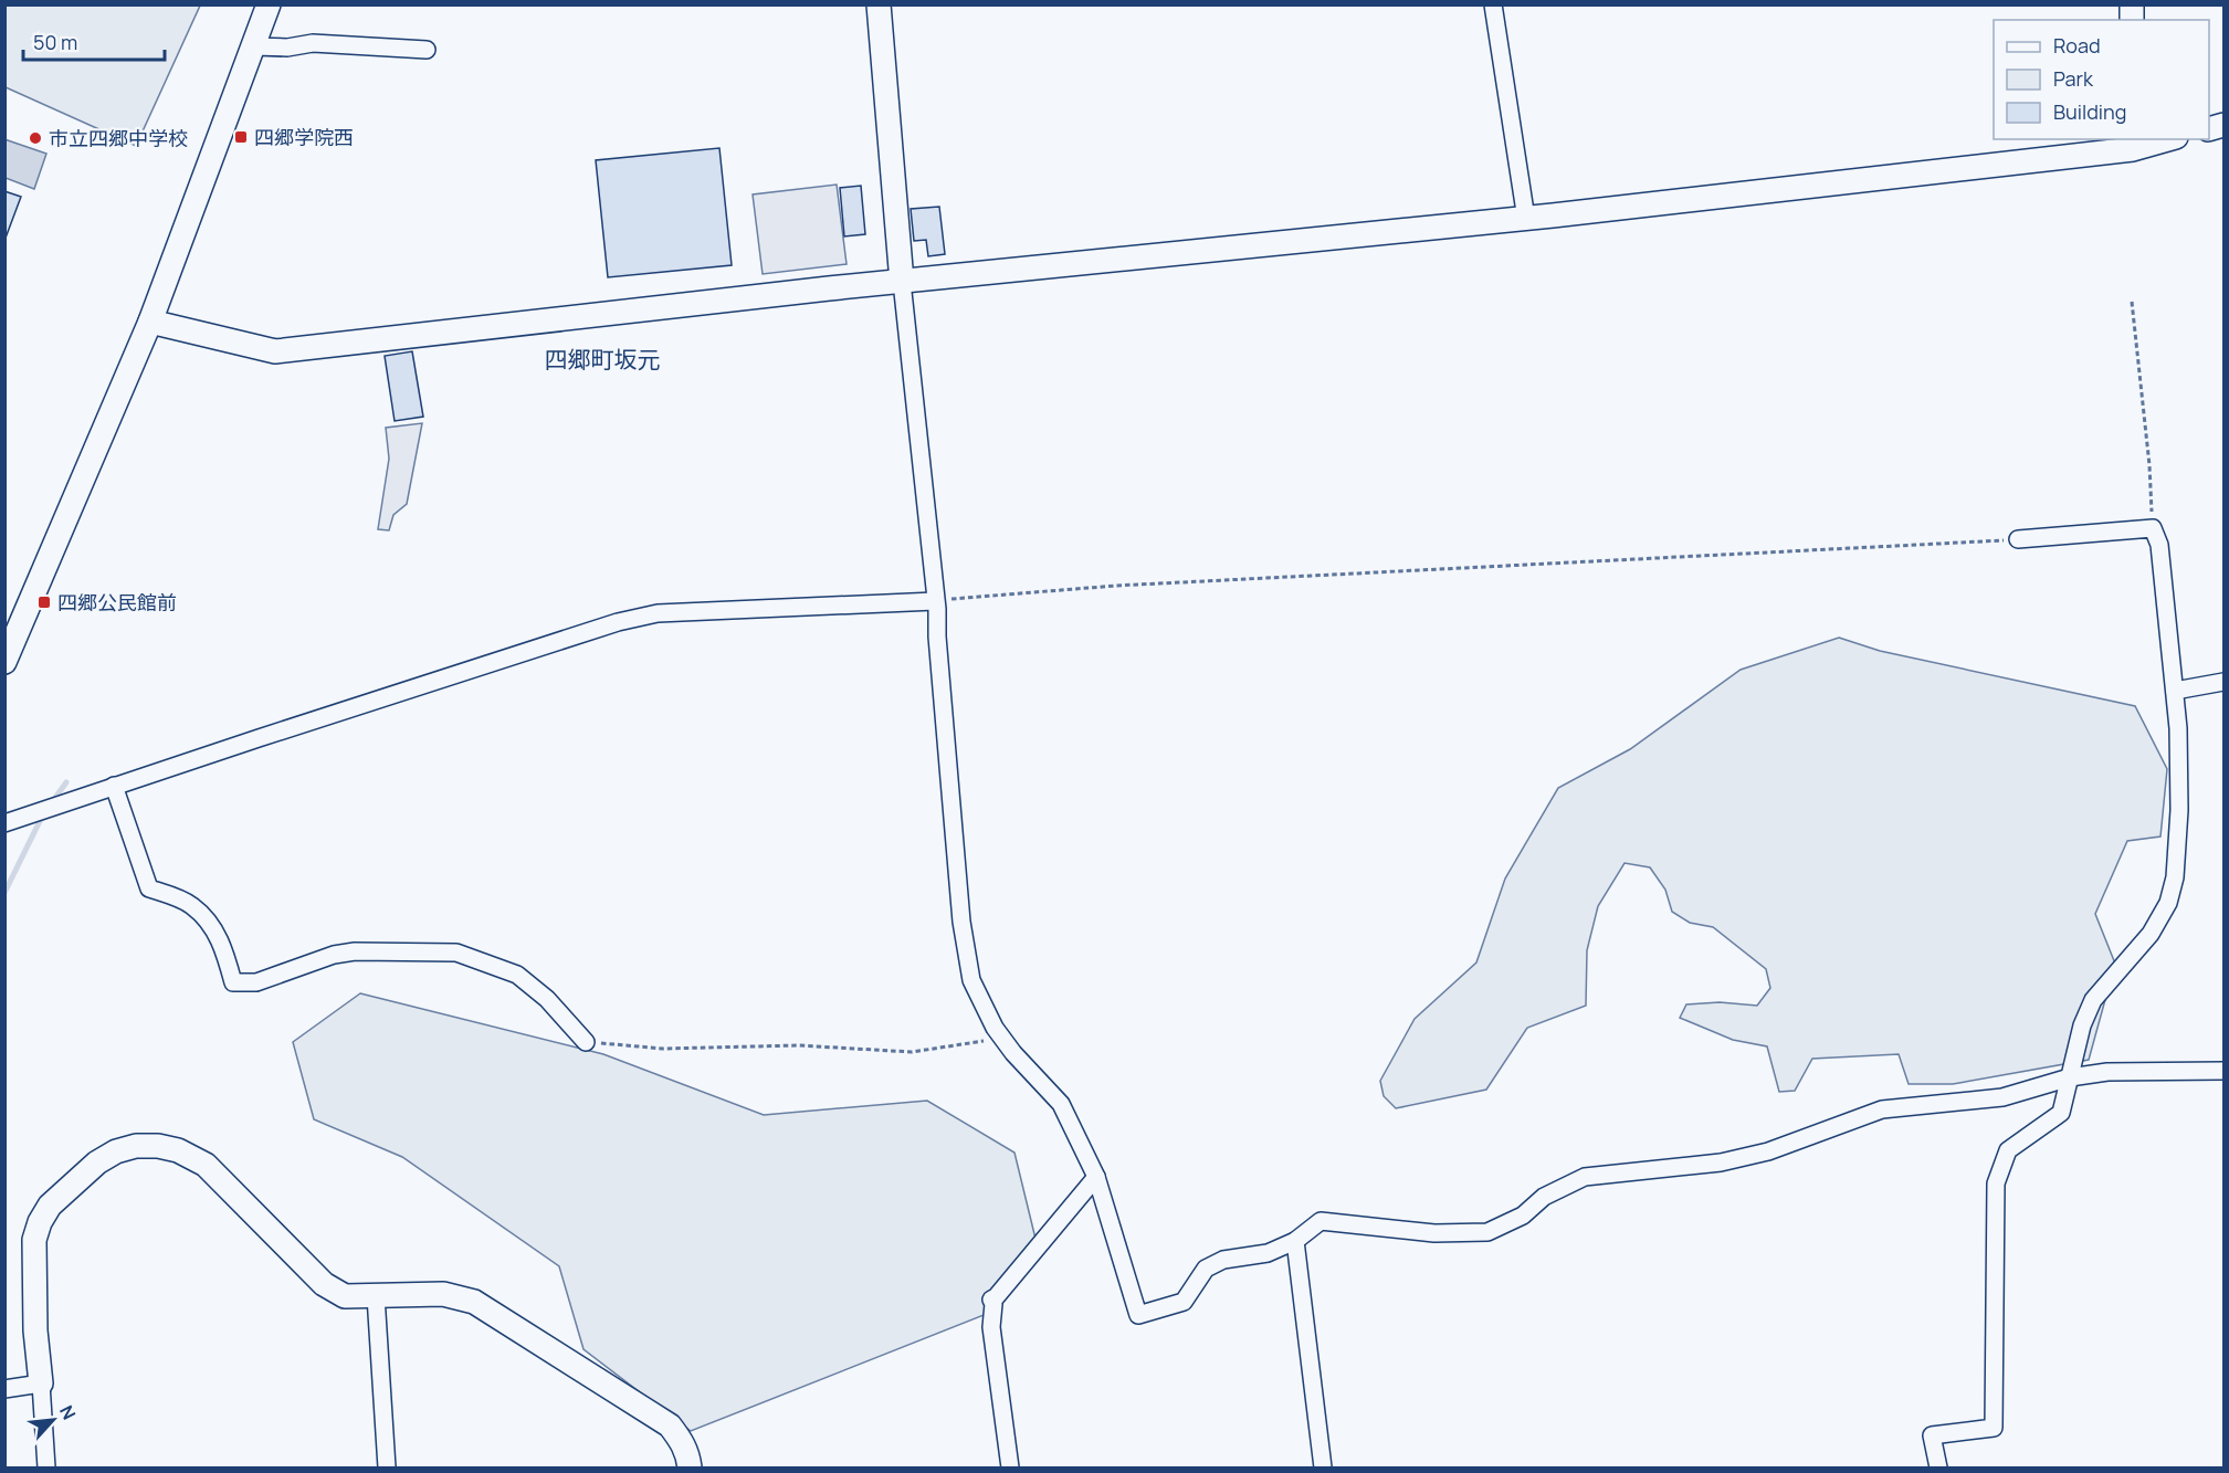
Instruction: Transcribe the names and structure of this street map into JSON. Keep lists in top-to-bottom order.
{
  "districts": ["四郷町坂元"],
  "places": {
    "transit": ["四郷学院西", "四郷公民館前"],
    "other": ["市立四郷中学校"]
  },
  "legend": ["Road", "Park", "Building"],
  "scale_bar": "50 m",
  "north": "top right"
}
